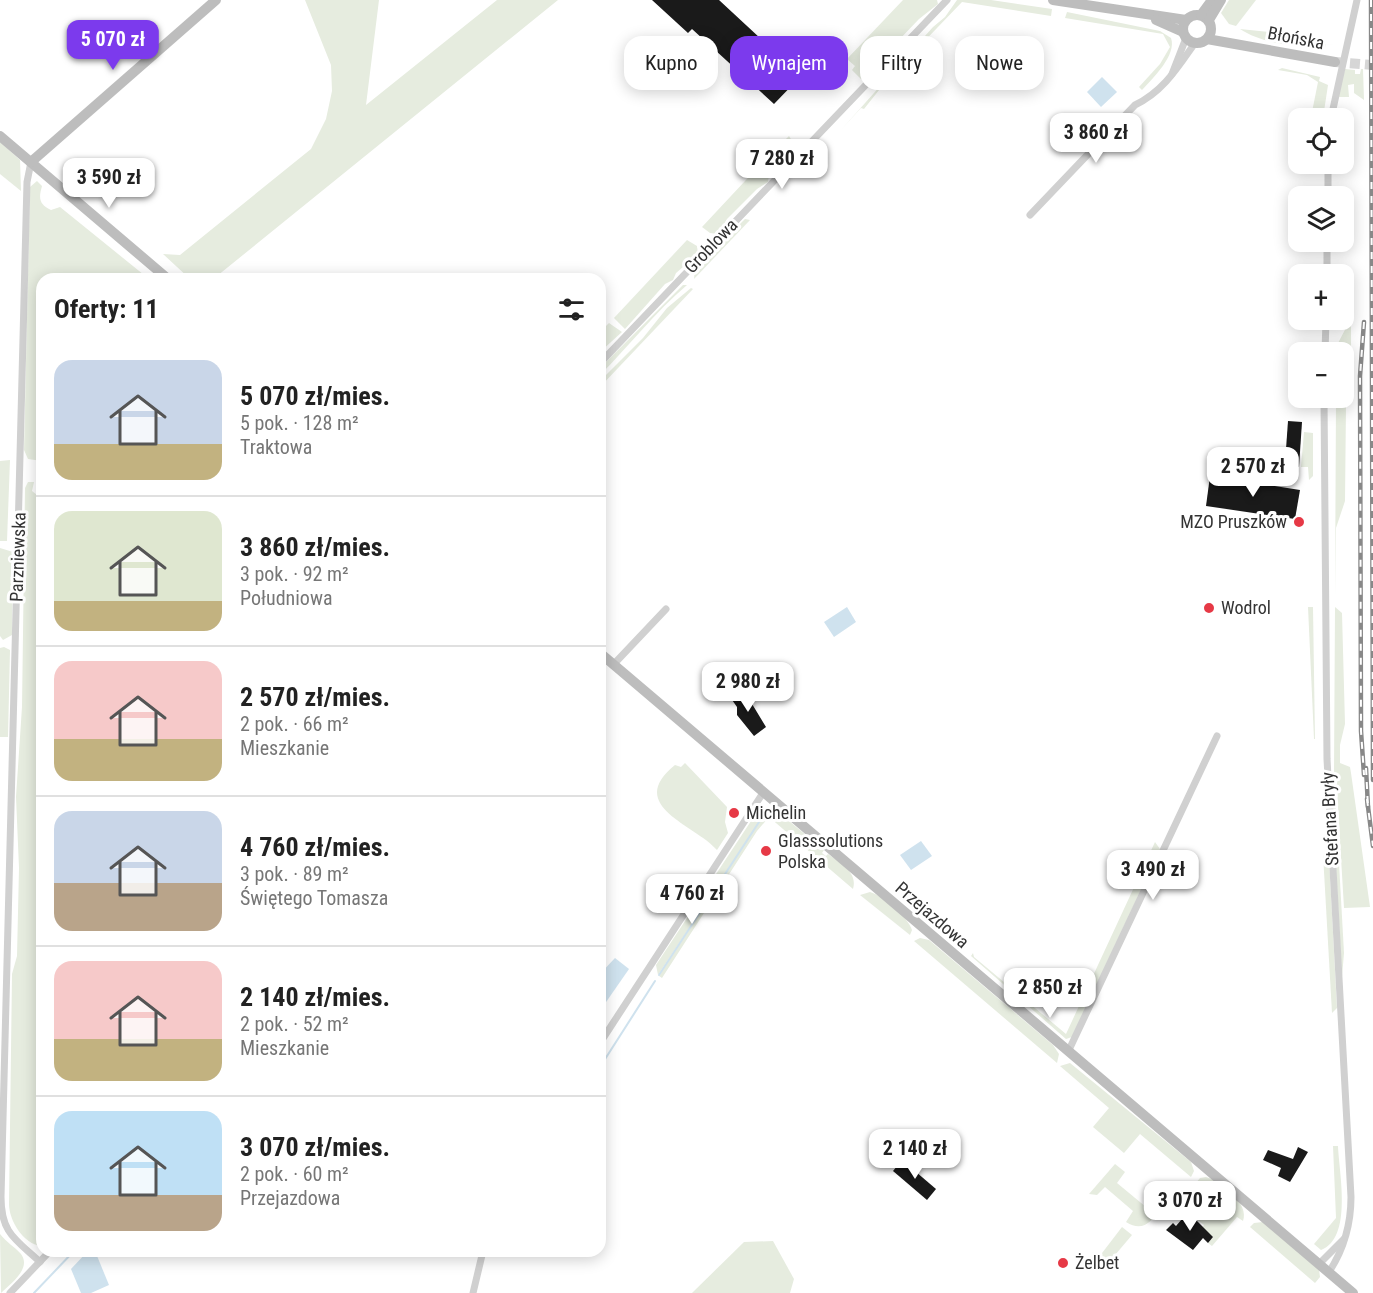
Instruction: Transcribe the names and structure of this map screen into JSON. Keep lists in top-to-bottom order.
{
  "streets": {
    "street": [
      "Błońska",
      "Groblowa",
      "Parzniewska",
      "Stefana Bryły",
      "Przejazdowa"
    ]
  },
  "crossings": [
    ["Stefana Bryły", "Przejazdowa"]
  ],
  "places": [
    "MZO Pruszków",
    "Wodrol",
    "Michelin",
    "Glasssolutions Polska",
    "Żelbet"
  ],
  "page": {
    "price": [
      "5 070 zł",
      "3 860 zł",
      "7 280 zł",
      "3 590 zł",
      "2 570 zł",
      "2 980 zł",
      "3 490 zł",
      "4 760 zł",
      "2 850 zł",
      "2 140 zł",
      "3 070 zł"
    ],
    "chip": [
      "Kupno",
      "Wynajem",
      "Filtry",
      "Nowe"
    ],
    "map_buttons": ["+", "−"],
    "heading": "Oferty: 11",
    "list": [
      {
        "name": "5 070 zł/mies.",
        "note": "5 pok. · 128 m² · Traktowa"
      },
      {
        "name": "3 860 zł/mies.",
        "note": "3 pok. · 92 m² · Południowa"
      },
      {
        "name": "2 570 zł/mies.",
        "note": "2 pok. · 66 m² · Mieszkanie"
      },
      {
        "name": "4 760 zł/mies.",
        "note": "3 pok. · 89 m² · Świętego Tomasza"
      },
      {
        "name": "2 140 zł/mies.",
        "note": "2 pok. · 52 m² · Mieszkanie"
      },
      {
        "name": "3 070 zł/mies.",
        "note": "2 pok. · 60 m² · Przejazdowa"
      }
    ]
  }
}
